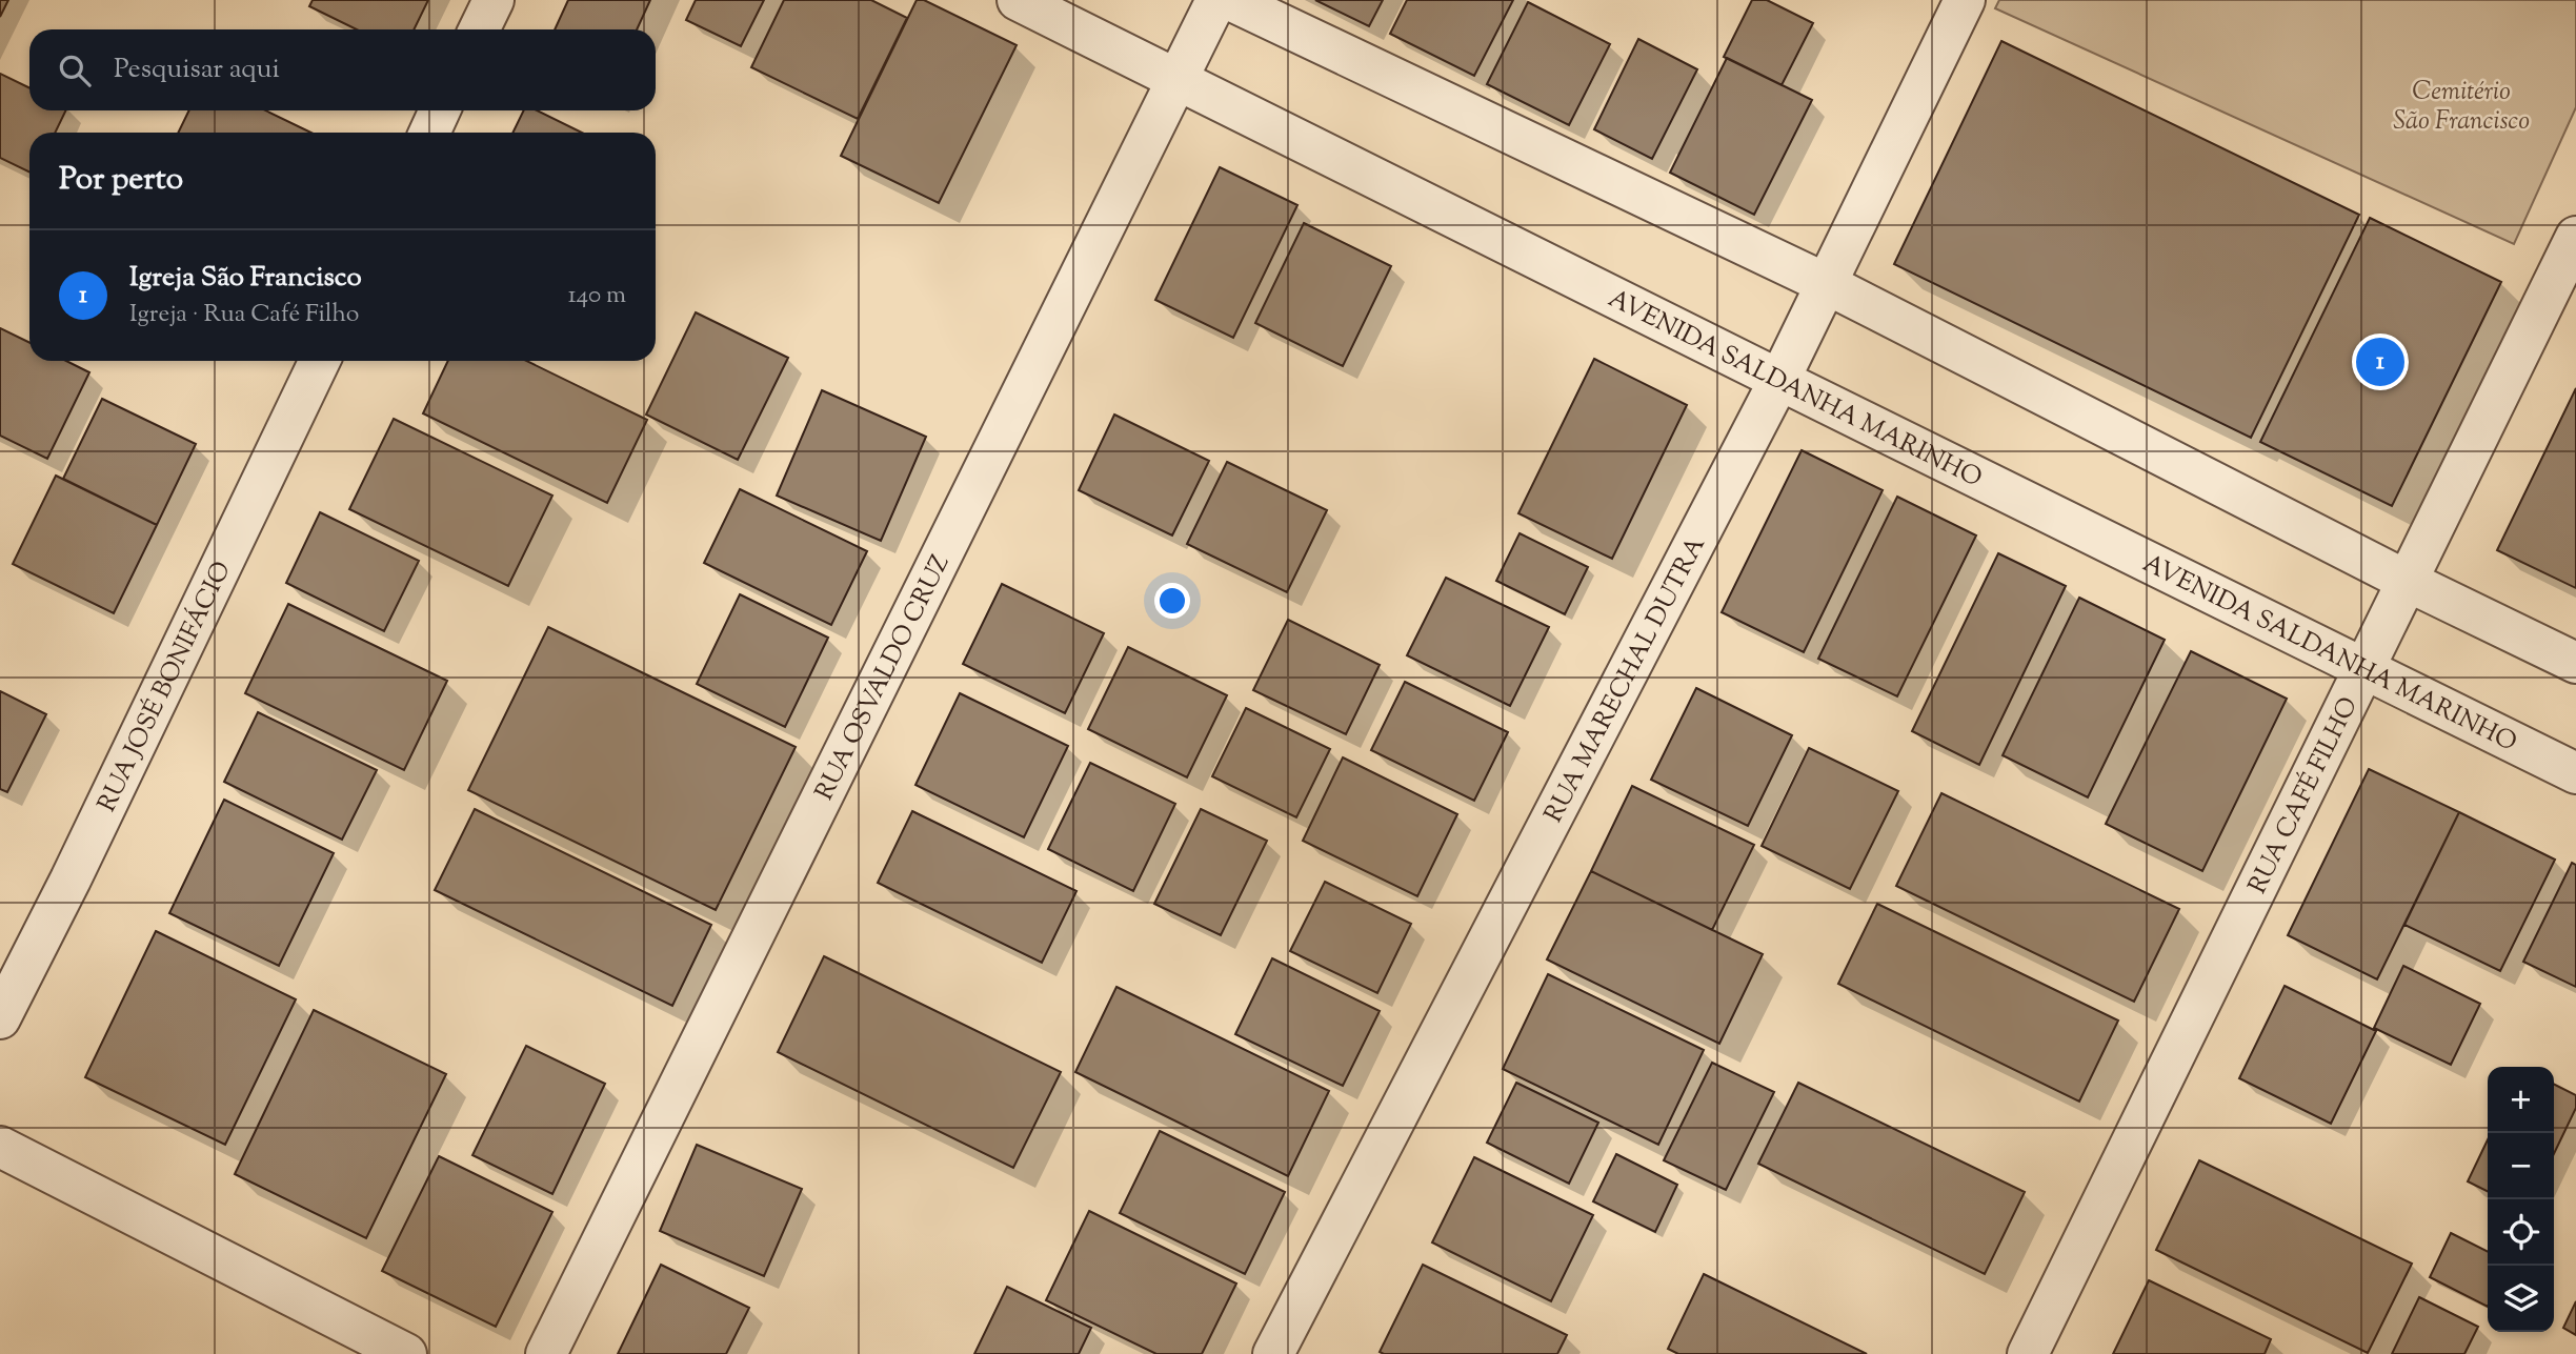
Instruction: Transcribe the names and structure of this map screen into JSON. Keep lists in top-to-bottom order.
{
  "streets": {
    "street": [
      "AVENIDA SALDANHA MARINHO",
      "RUA OSVALDO CRUZ",
      "RUA MARECHAL DUTRA",
      "RUA JOSÉ BONIFÁCIO",
      "RUA CAFÉ FILHO"
    ]
  },
  "crossings": [
    ["AVENIDA SALDANHA MARINHO", "RUA OSVALDO CRUZ"],
    ["AVENIDA SALDANHA MARINHO", "RUA MARECHAL DUTRA"],
    ["AVENIDA SALDANHA MARINHO", "RUA CAFÉ FILHO"]
  ],
  "parks": ["Cemitério São Francisco"],
  "page": {
    "search": "Pesquisar aqui",
    "heading": "Por perto",
    "list": [
      {
        "mark": "1",
        "name": "Igreja São Francisco",
        "note": "Igreja · Rua Café Filho",
        "value": "140 m"
      }
    ],
    "pins": "1",
    "map_buttons": ["+", "−"]
  }
}
